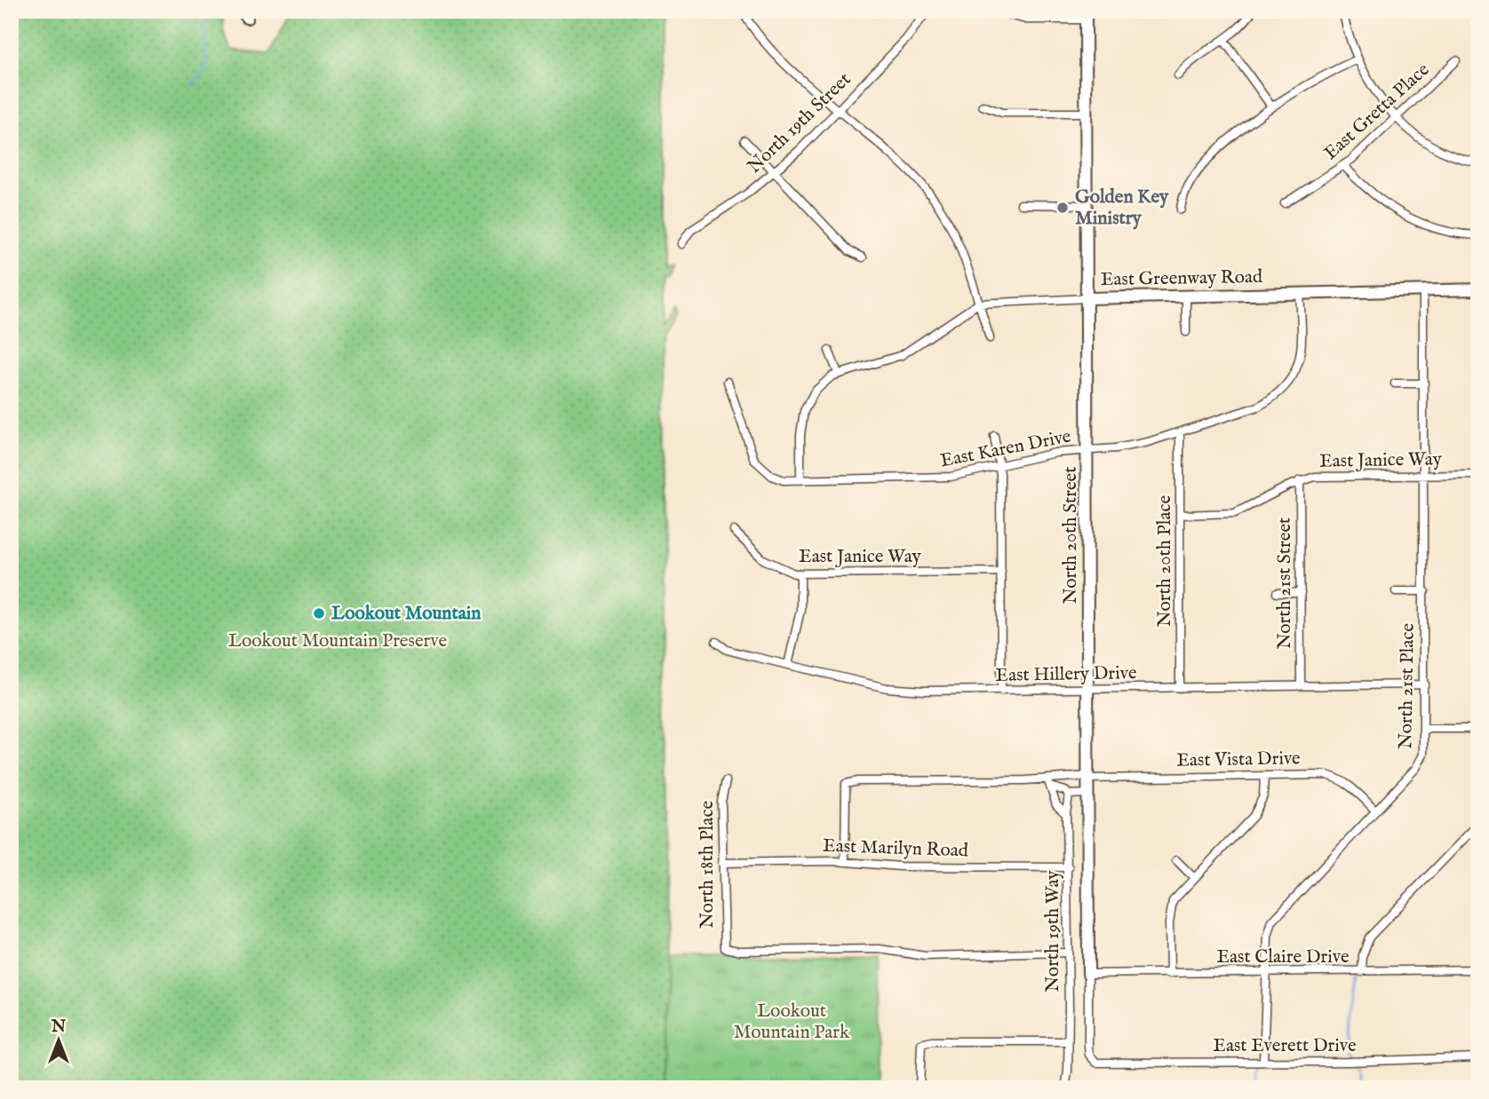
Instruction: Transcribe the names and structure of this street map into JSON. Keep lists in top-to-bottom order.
{
  "streets": {
    "street": [
      "East Gretta Place",
      "North 19th Street",
      "East Greenway Road",
      "East Karen Drive",
      "East Janice Way",
      "North 20th Street",
      "North 20th Place",
      "North 21st Street",
      "East Hillery Drive",
      "North 21st Place",
      "East Vista Drive",
      "East Marilyn Road",
      "North 18th Place",
      "North 19th Way",
      "East Claire Drive",
      "East Everett Drive"
    ]
  },
  "crossings": [
    ["East Greenway Road", "East Karen Drive"],
    ["East Greenway Road", "North 20th Street"],
    ["East Greenway Road", "North 21st Place"],
    ["East Karen Drive", "North 20th Street"],
    ["East Karen Drive", "North 20th Place"],
    ["East Janice Way", "North 20th Place"],
    ["East Janice Way", "North 21st Street"],
    ["East Janice Way", "North 21st Place"],
    ["North 20th Street", "East Hillery Drive"],
    ["North 20th Street", "East Vista Drive"],
    ["North 20th Street", "East Claire Drive"],
    ["North 20th Street", "East Everett Drive"],
    ["North 20th Place", "East Hillery Drive"],
    ["North 21st Street", "East Hillery Drive"],
    ["East Hillery Drive", "North 21st Place"],
    ["North 21st Place", "East Vista Drive"],
    ["North 21st Place", "East Claire Drive"],
    ["North 21st Place", "East Everett Drive"],
    ["East Vista Drive", "East Marilyn Road"],
    ["East Vista Drive", "North 19th Way"],
    ["East Marilyn Road", "North 18th Place"],
    ["East Marilyn Road", "North 19th Way"],
    ["North 18th Place", "North 19th Way"]
  ],
  "parks": ["Lookout Mountain Preserve", "Lookout Mountain Park"],
  "places": ["Golden Key Ministry", "Lookout Mountain"],
  "north": "top"
}
